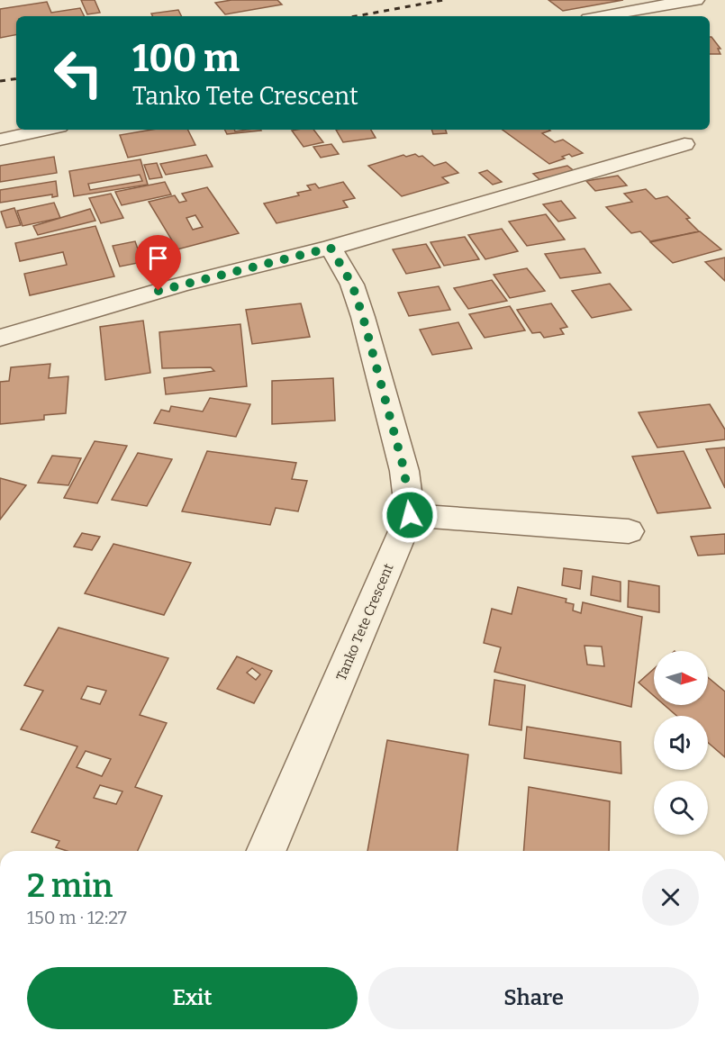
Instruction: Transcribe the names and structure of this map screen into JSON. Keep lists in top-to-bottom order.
{
  "streets": {
    "street": ["Tanko Tete Crescent"]
  },
  "north": "right",
  "page": {
    "turn": ["100 m", "Tanko Tete Crescent"],
    "heading": ["2 min", "150 m · 12:27"],
    "buttons": ["Exit", "Share"]
  }
}
